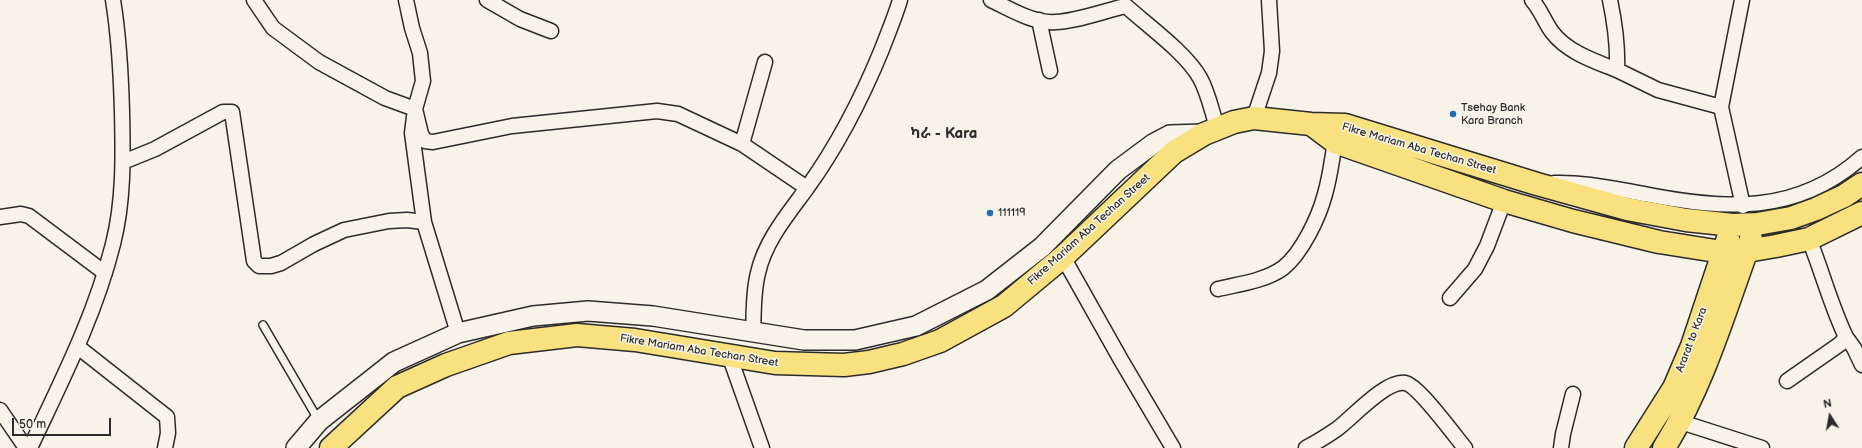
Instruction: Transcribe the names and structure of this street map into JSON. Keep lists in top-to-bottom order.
{
  "streets": {
    "main road": ["Fikre Mariam Aba Techan Street", "Ararat to Kara"]
  },
  "crossings": [
    ["Fikre Mariam Aba Techan Street", "Ararat to Kara"]
  ],
  "districts": ["ካራ - Kara"],
  "places": ["Tsehay Bank Kara Branch", "111119"],
  "scale_bar": "50 m",
  "north": "top"
}
